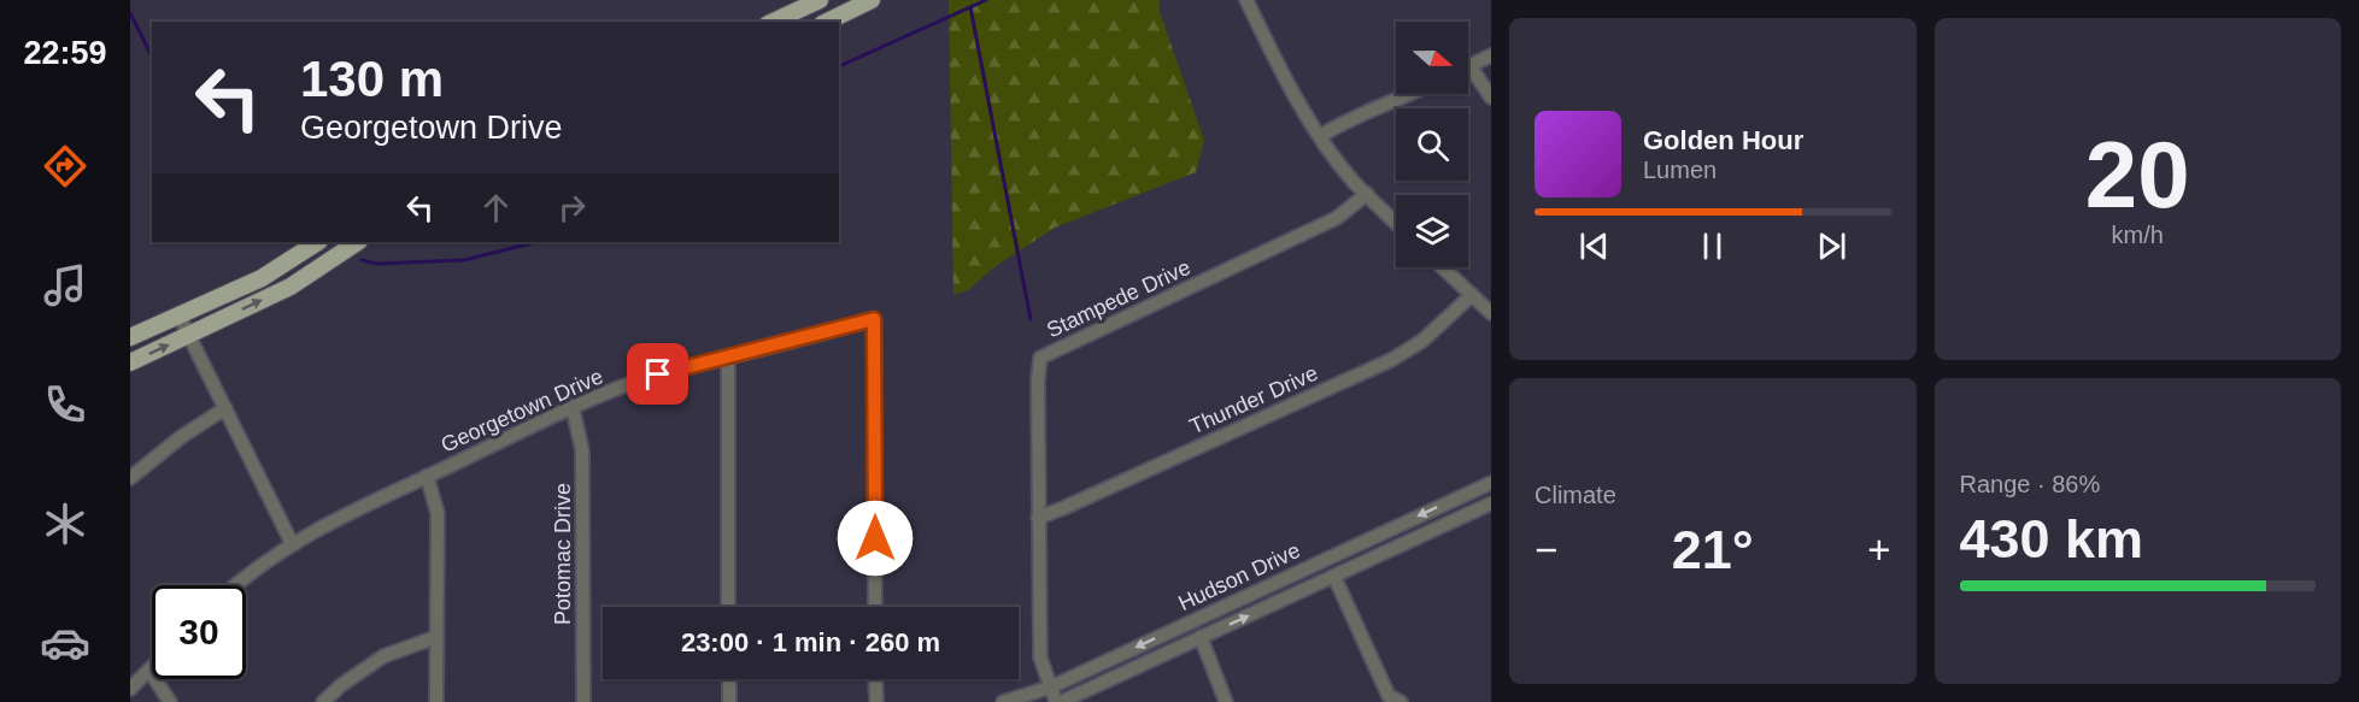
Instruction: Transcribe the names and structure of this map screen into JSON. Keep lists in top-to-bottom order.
{
  "streets": {
    "street": [
      "Stampede Drive",
      "Thunder Drive",
      "Georgetown Drive",
      "Potomac Drive",
      "Hudson Drive"
    ]
  },
  "crossings": [
    ["Stampede Drive", "Thunder Drive"],
    ["Stampede Drive", "Hudson Drive"],
    ["Georgetown Drive", "Potomac Drive"]
  ],
  "north": "right",
  "page": {
    "tabs": "22:59",
    "tile": [
      ["20", "km/h"],
      "Climate",
      ["Range · 86%", "430 km"]
    ],
    "turn": ["130 m", "Georgetown Drive"],
    "song": ["Golden Hour", "Lumen"],
    "heat": ["−", "21°", "+"],
    "limit": "30",
    "trip": "23:00 · 1 min · 260 m"
  }
}
